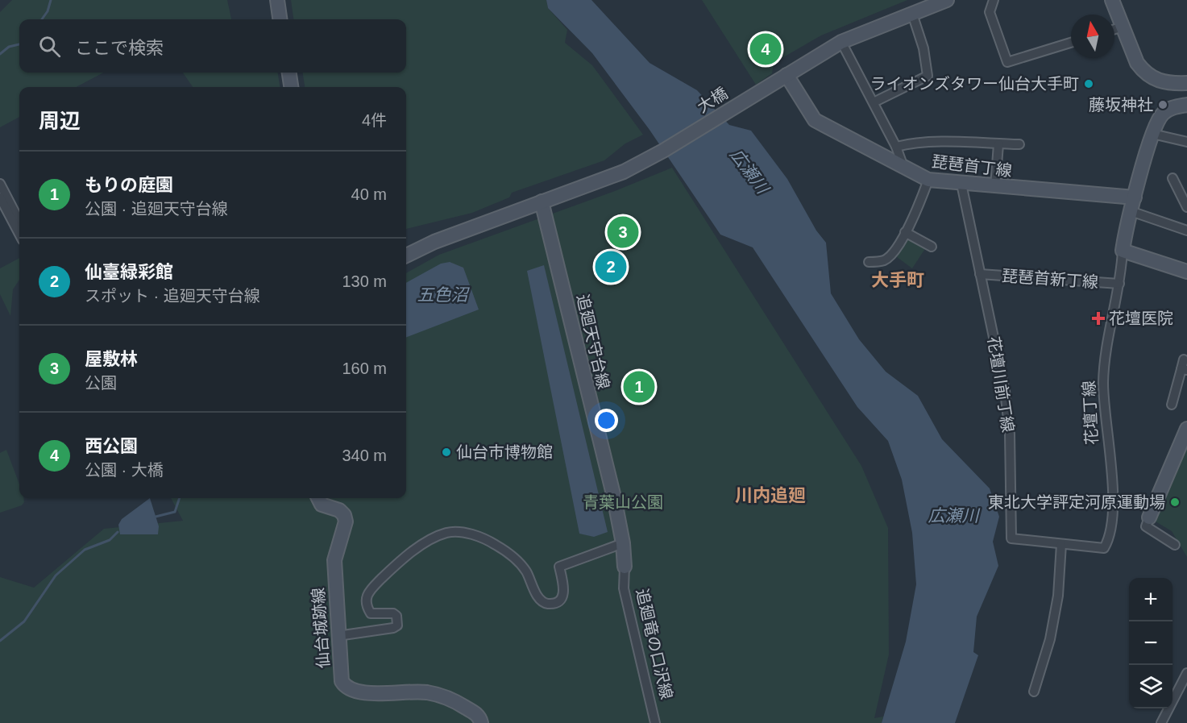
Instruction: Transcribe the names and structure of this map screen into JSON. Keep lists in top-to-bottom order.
{
  "streets": {
    "street": [
      "大橋",
      "琵琶首丁線",
      "琵琶首新丁線",
      "追廻天守台線",
      "花壇川前丁線",
      "花壇丁線",
      "仙台城跡線",
      "追廻竜の口沢線"
    ]
  },
  "crossings": [
    ["大橋", "琵琶首丁線"],
    ["大橋", "追廻天守台線"],
    ["琵琶首丁線", "花壇川前丁線"],
    ["琵琶首丁線", "花壇丁線"],
    ["琵琶首新丁線", "花壇川前丁線"],
    ["琵琶首新丁線", "花壇丁線"],
    ["追廻天守台線", "追廻竜の口沢線"],
    ["花壇川前丁線", "花壇丁線"]
  ],
  "districts": ["大手町", "川内追廻"],
  "water": ["広瀬川", "五色沼"],
  "parks": ["青葉山公園"],
  "places": {
    "other": [
      "ライオンズタワー仙台大手町",
      "藤坂神社",
      "仙台市博物館",
      "東北大学評定河原運動場"
    ],
    "health": ["花壇医院"]
  },
  "north": "top",
  "page": {
    "search": "ここで検索",
    "pins": [
      "4",
      "3",
      "2",
      "1"
    ],
    "heading": ["周辺", "4件"],
    "list": [
      {
        "mark": "1",
        "name": "もりの庭園",
        "note": "公園 · 追廻天守台線",
        "value": "40 m"
      },
      {
        "mark": "2",
        "name": "仙臺緑彩館",
        "note": "スポット · 追廻天守台線",
        "value": "130 m"
      },
      {
        "mark": "3",
        "name": "屋敷林",
        "note": "公園",
        "value": "160 m"
      },
      {
        "mark": "4",
        "name": "西公園",
        "note": "公園 · 大橋",
        "value": "340 m"
      }
    ],
    "map_buttons": ["+", "−"]
  }
}
